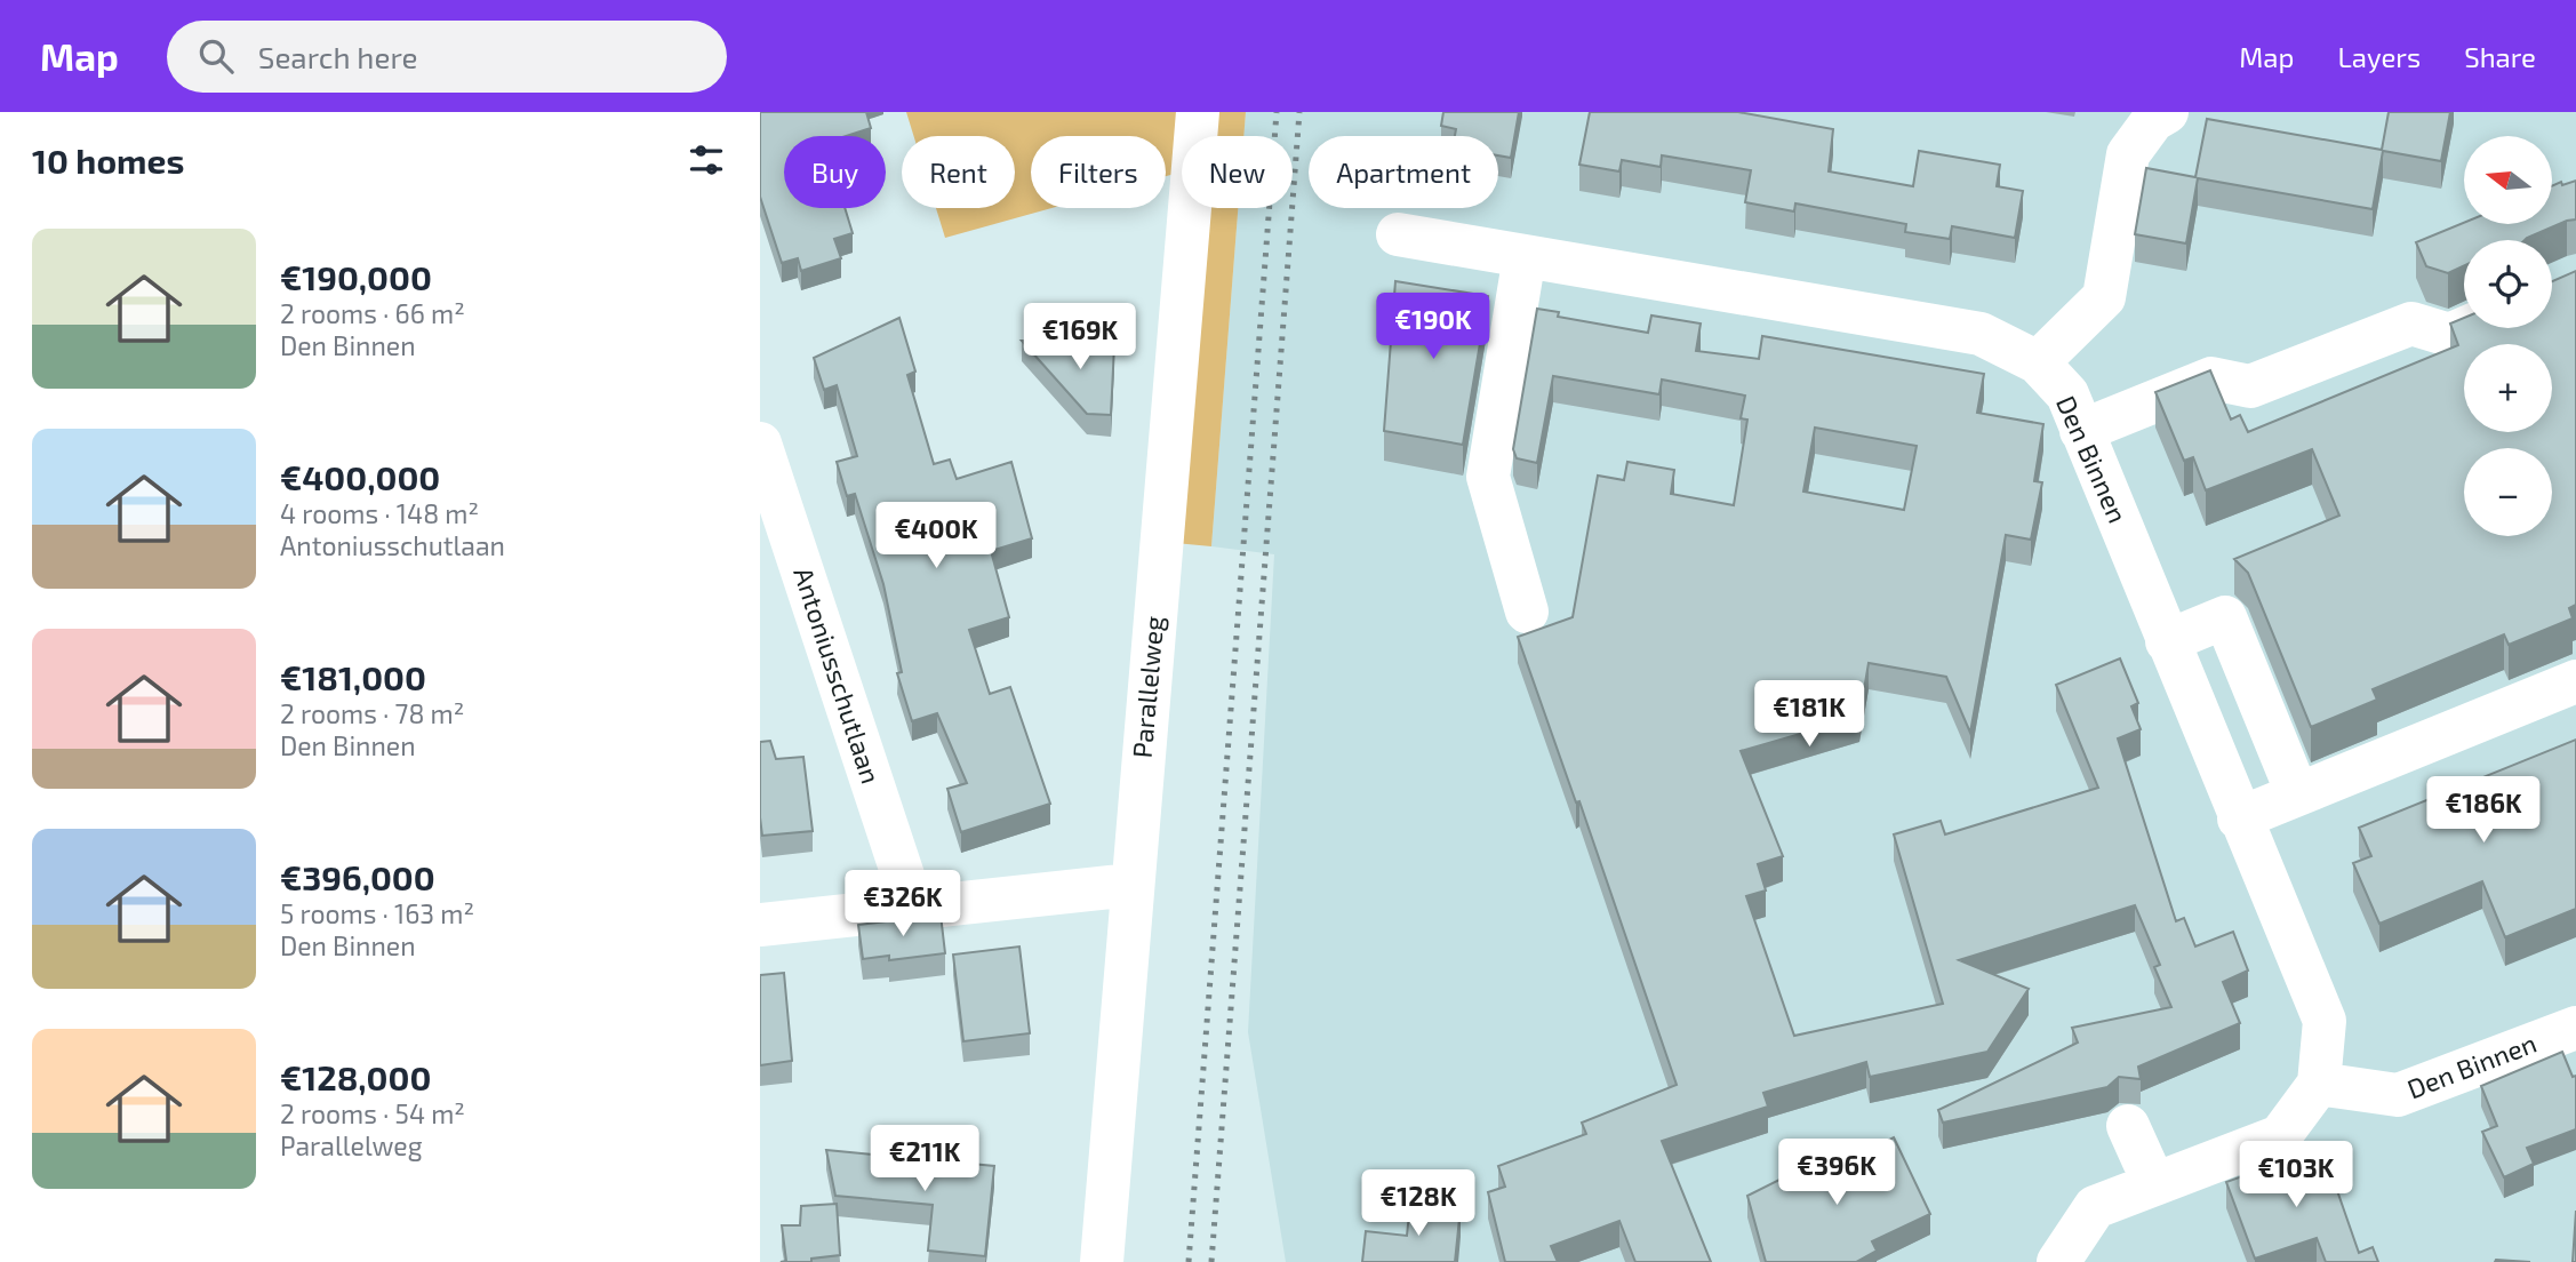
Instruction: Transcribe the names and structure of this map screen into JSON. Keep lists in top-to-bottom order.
{
  "streets": {
    "street": ["Den Binnen", "Antoniusschutlaan", "Parallelweg"]
  },
  "north": "left",
  "page": {
    "header": "Map",
    "search": "Search here",
    "nav": ["Map", "Layers", "Share"],
    "heading": "10 homes",
    "map_buttons": ["+", "−"],
    "chip": [
      "Buy",
      "Rent",
      "Filters",
      "New",
      "Apartment"
    ],
    "list": [
      {
        "name": "€190,000",
        "note": "2 rooms · 66 m² · Den Binnen"
      },
      {
        "name": "€400,000",
        "note": "4 rooms · 148 m² · Antoniusschutlaan"
      },
      {
        "name": "€181,000",
        "note": "2 rooms · 78 m² · Den Binnen"
      },
      {
        "name": "€396,000",
        "note": "5 rooms · 163 m² · Den Binnen"
      },
      {
        "name": "€128,000",
        "note": "2 rooms · 54 m² · Parallelweg"
      }
    ],
    "price": [
      "€190K",
      "€169K",
      "€400K",
      "€181K",
      "€186K",
      "€326K",
      "€211K",
      "€396K",
      "€103K",
      "€128K"
    ]
  }
}
